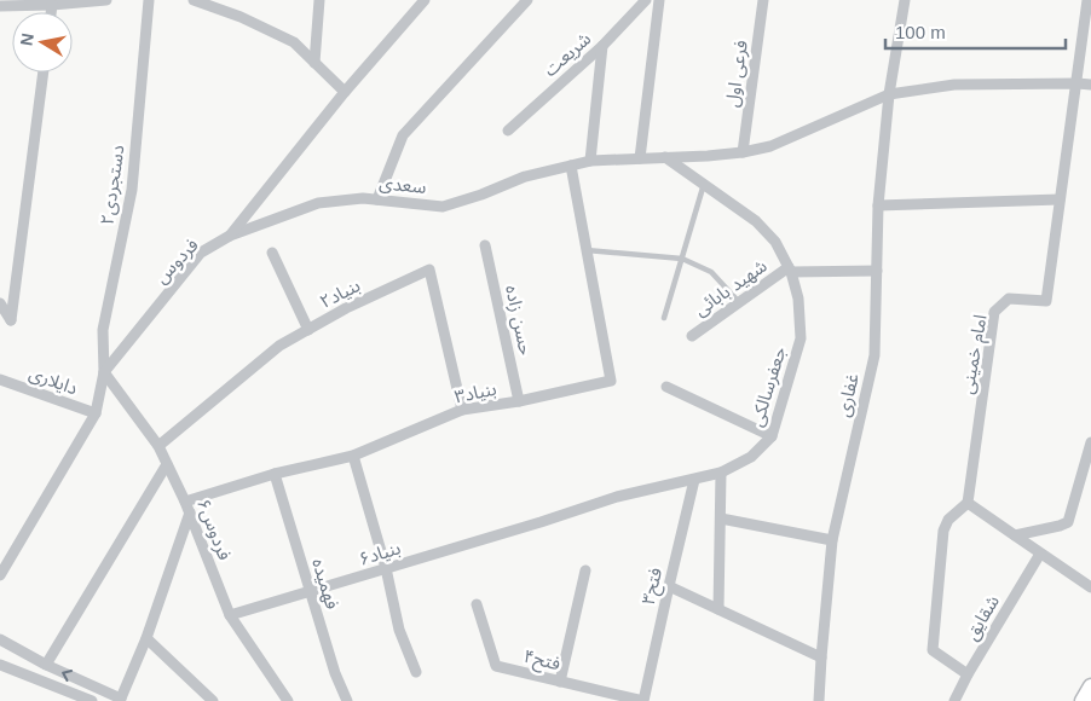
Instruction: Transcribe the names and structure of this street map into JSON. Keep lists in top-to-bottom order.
{
  "streets": {
    "street": [
      "شریعت",
      "فرعی اول",
      "دستجردی۲",
      "سعدی",
      "فردوس",
      "شهید بابائی",
      "بنیاد۲",
      "حسن زاده",
      "امام خمینی",
      "دایلاری",
      "جعفرسالکی",
      "بنیاد۳",
      "غفاری",
      "فردوس۶",
      "بنیاد۶",
      "فهمیده",
      "فتح۳",
      "شقایق",
      "فتح۴"
    ]
  },
  "crossings": [
    ["فرعی اول", "سعدی"],
    ["دستجردی۲", "فردوس"],
    ["دستجردی۲", "فردوس۶"],
    ["سعدی", "فردوس"],
    ["سعدی", "جعفرسالکی"],
    ["سعدی", "غفاری"],
    ["فردوس", "دایلاری"],
    ["فردوس", "فردوس۶"],
    ["شهید بابائی", "جعفرسالکی"],
    ["بنیاد۲", "بنیاد۳"],
    ["بنیاد۲", "فردوس۶"],
    ["حسن زاده", "بنیاد۳"],
    ["جعفرسالکی", "بنیاد۶"],
    ["جعفرسالکی", "فتح۳"],
    ["بنیاد۳", "فردوس۶"],
    ["بنیاد۳", "فهمیده"],
    ["فردوس۶", "بنیاد۶"],
    ["بنیاد۶", "فهمیده"],
    ["فتح۳", "فتح۴"]
  ],
  "scale_bar": "100 m",
  "north": "left"
}
